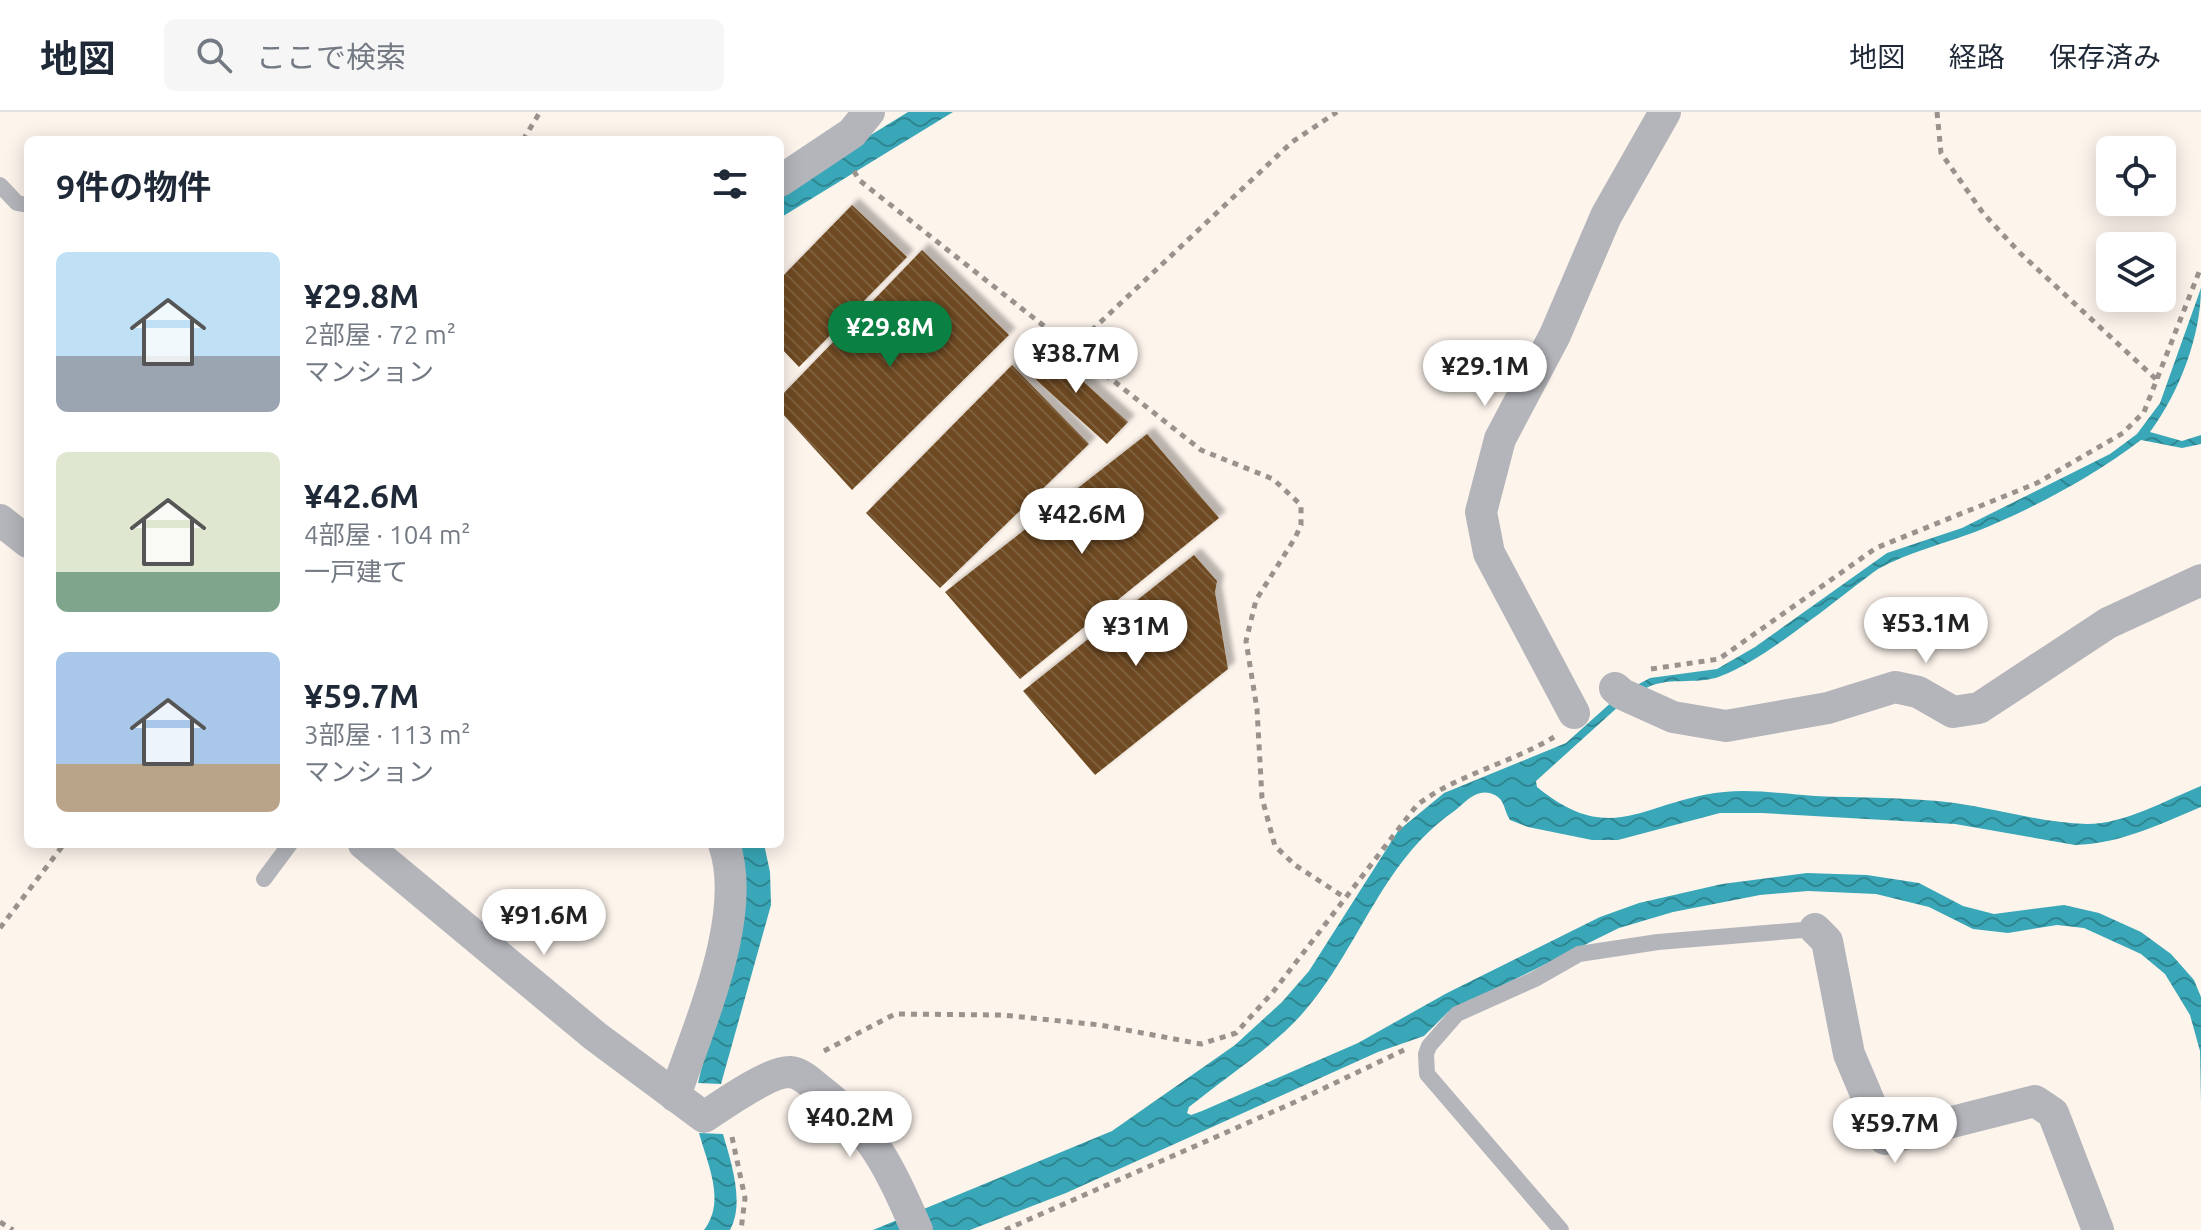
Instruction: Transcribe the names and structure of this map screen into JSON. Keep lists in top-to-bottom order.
{
  "page": {
    "header": "地図",
    "search": "ここで検索",
    "nav": ["地図", "経路", "保存済み"],
    "heading": "9件の物件",
    "list": [
      {
        "name": "¥29.8M",
        "note": "2部屋 · 72 m² · マンション"
      },
      {
        "name": "¥42.6M",
        "note": "4部屋 · 104 m² · 一戸建て"
      },
      {
        "name": "¥59.7M",
        "note": "3部屋 · 113 m² · マンション"
      }
    ],
    "price": [
      "¥29.8M",
      "¥38.7M",
      "¥29.1M",
      "¥42.6M",
      "¥53.1M",
      "¥31M",
      "¥91.6M",
      "¥40.2M",
      "¥59.7M"
    ]
  }
}
